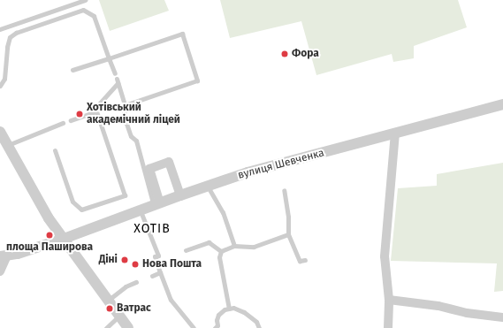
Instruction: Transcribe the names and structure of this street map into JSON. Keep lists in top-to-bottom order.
{
  "streets": {
    "street": ["вулиця Шевченка"]
  },
  "districts": ["ХОТІВ"],
  "places": [
    "Фора",
    "Хотівський академічний ліцей",
    "площа Паширова",
    "Діні",
    "Нова Пошта",
    "Ватрас"
  ]
}
